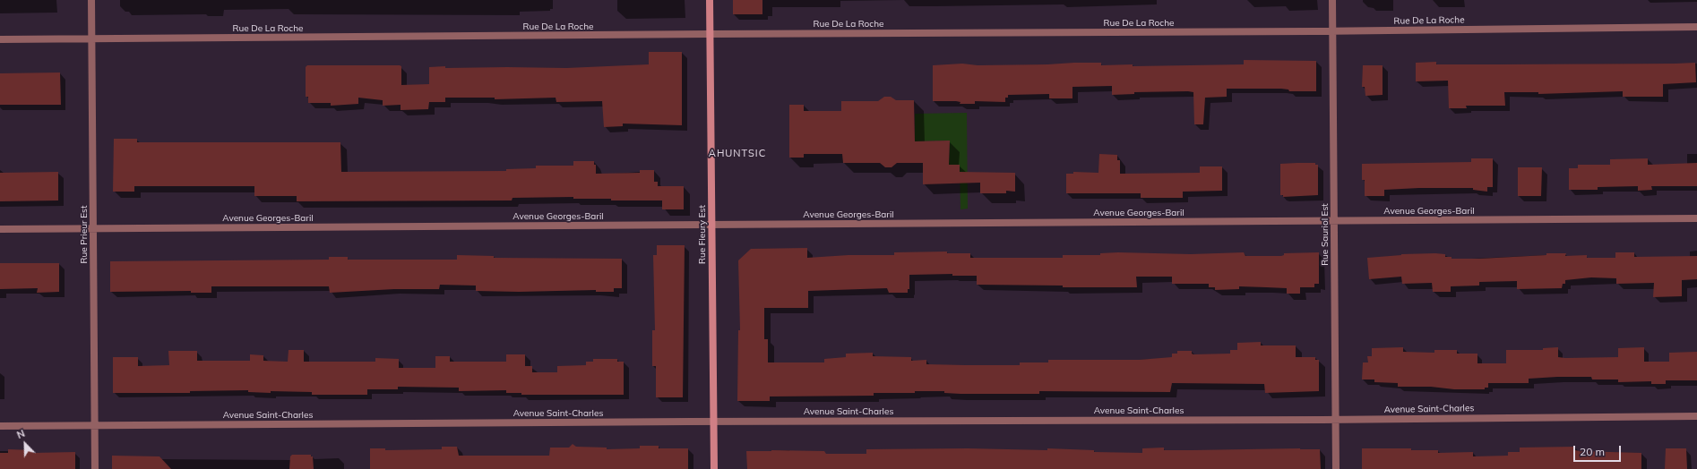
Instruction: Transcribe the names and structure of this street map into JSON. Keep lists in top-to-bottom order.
{
  "streets": {
    "street": [
      "Rue De La Roche",
      "Avenue Georges-Baril",
      "Rue Prieur Est",
      "Rue Fleury Est",
      "Rue Sauriol Est",
      "Avenue Saint-Charles"
    ]
  },
  "crossings": [
    ["Rue De La Roche", "Rue Prieur Est"],
    ["Rue De La Roche", "Rue Fleury Est"],
    ["Rue De La Roche", "Rue Sauriol Est"],
    ["Avenue Georges-Baril", "Rue Prieur Est"],
    ["Avenue Georges-Baril", "Rue Fleury Est"],
    ["Avenue Georges-Baril", "Rue Sauriol Est"],
    ["Rue Prieur Est", "Avenue Saint-Charles"],
    ["Rue Fleury Est", "Avenue Saint-Charles"],
    ["Rue Sauriol Est", "Avenue Saint-Charles"]
  ],
  "districts": ["AHUNTSIC"],
  "scale_bar": "20 m",
  "north": "top left"
}
